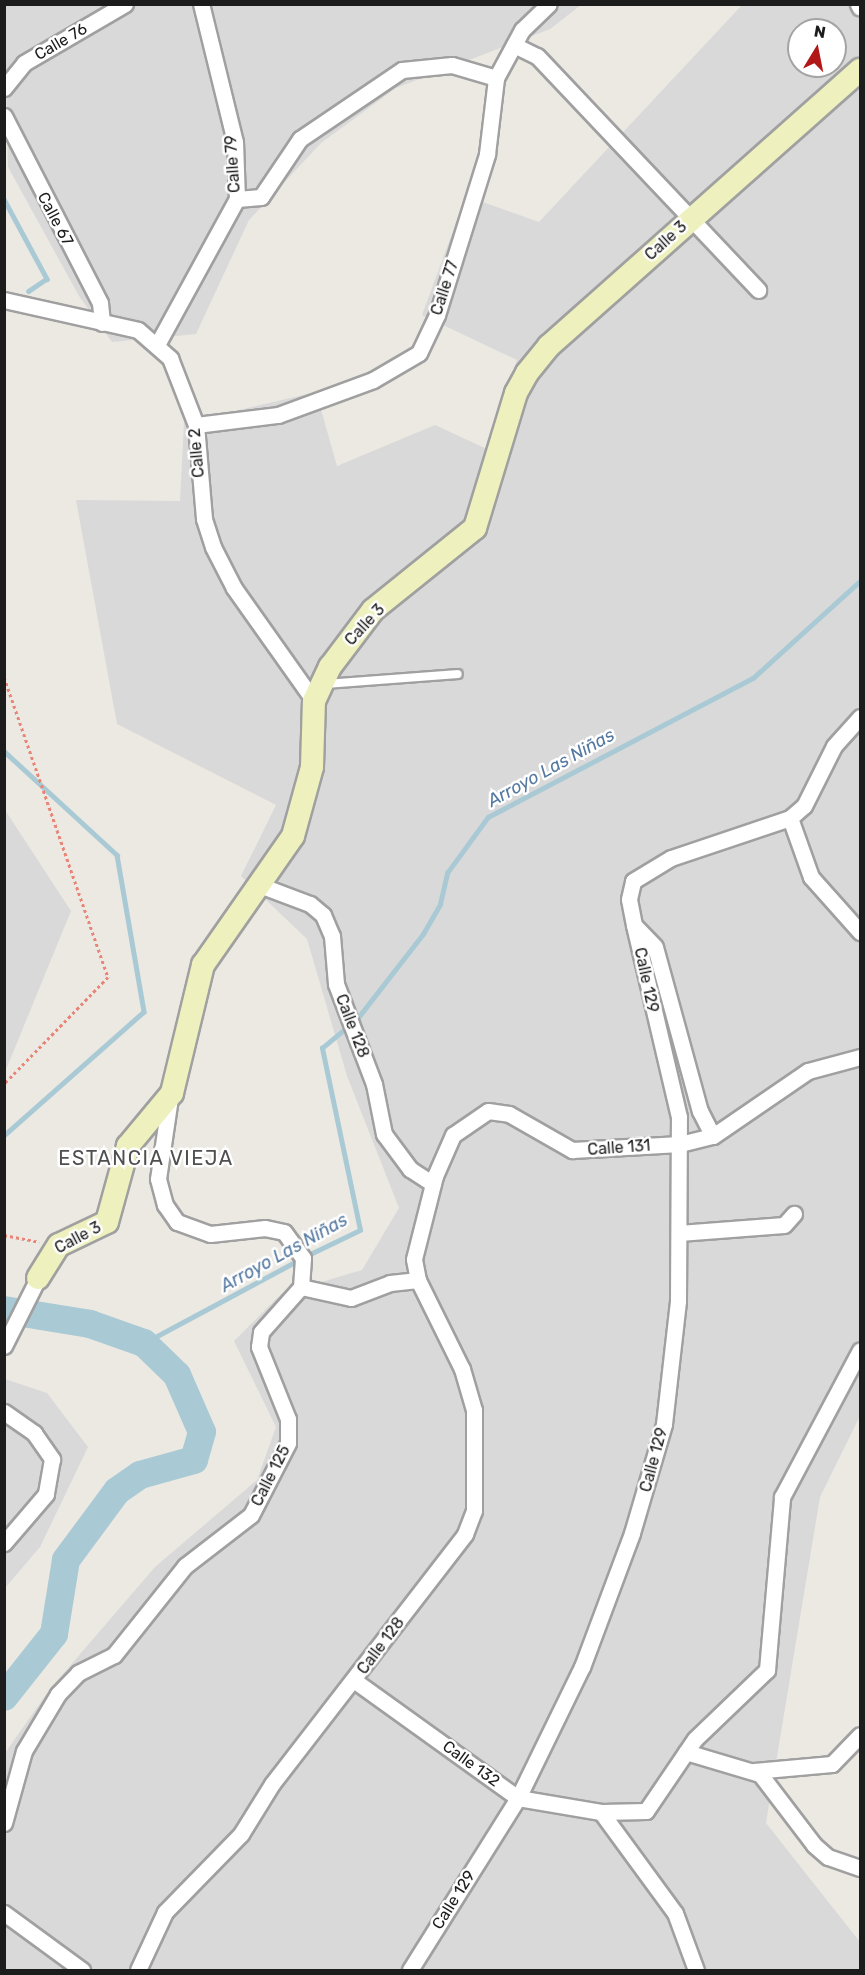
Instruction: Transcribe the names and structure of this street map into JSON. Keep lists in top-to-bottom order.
{
  "streets": {
    "street": [
      "Calle 76",
      "Calle 79",
      "Calle 67",
      "Calle 3",
      "Calle 77",
      "Calle 2",
      "Calle 129",
      "Calle 128",
      "Calle 131",
      "Calle 125",
      "Calle 132"
    ]
  },
  "crossings": [
    ["Calle 79", "Calle 2"],
    ["Calle 67", "Calle 2"],
    ["Calle 3", "Calle 2"],
    ["Calle 3", "Calle 128"],
    ["Calle 77", "Calle 2"],
    ["Calle 129", "Calle 131"],
    ["Calle 129", "Calle 132"],
    ["Calle 128", "Calle 131"],
    ["Calle 128", "Calle 132"]
  ],
  "districts": ["ESTANCIA VIEJA"],
  "water": ["Arroyo Las Niñas"],
  "north": "top"
}
